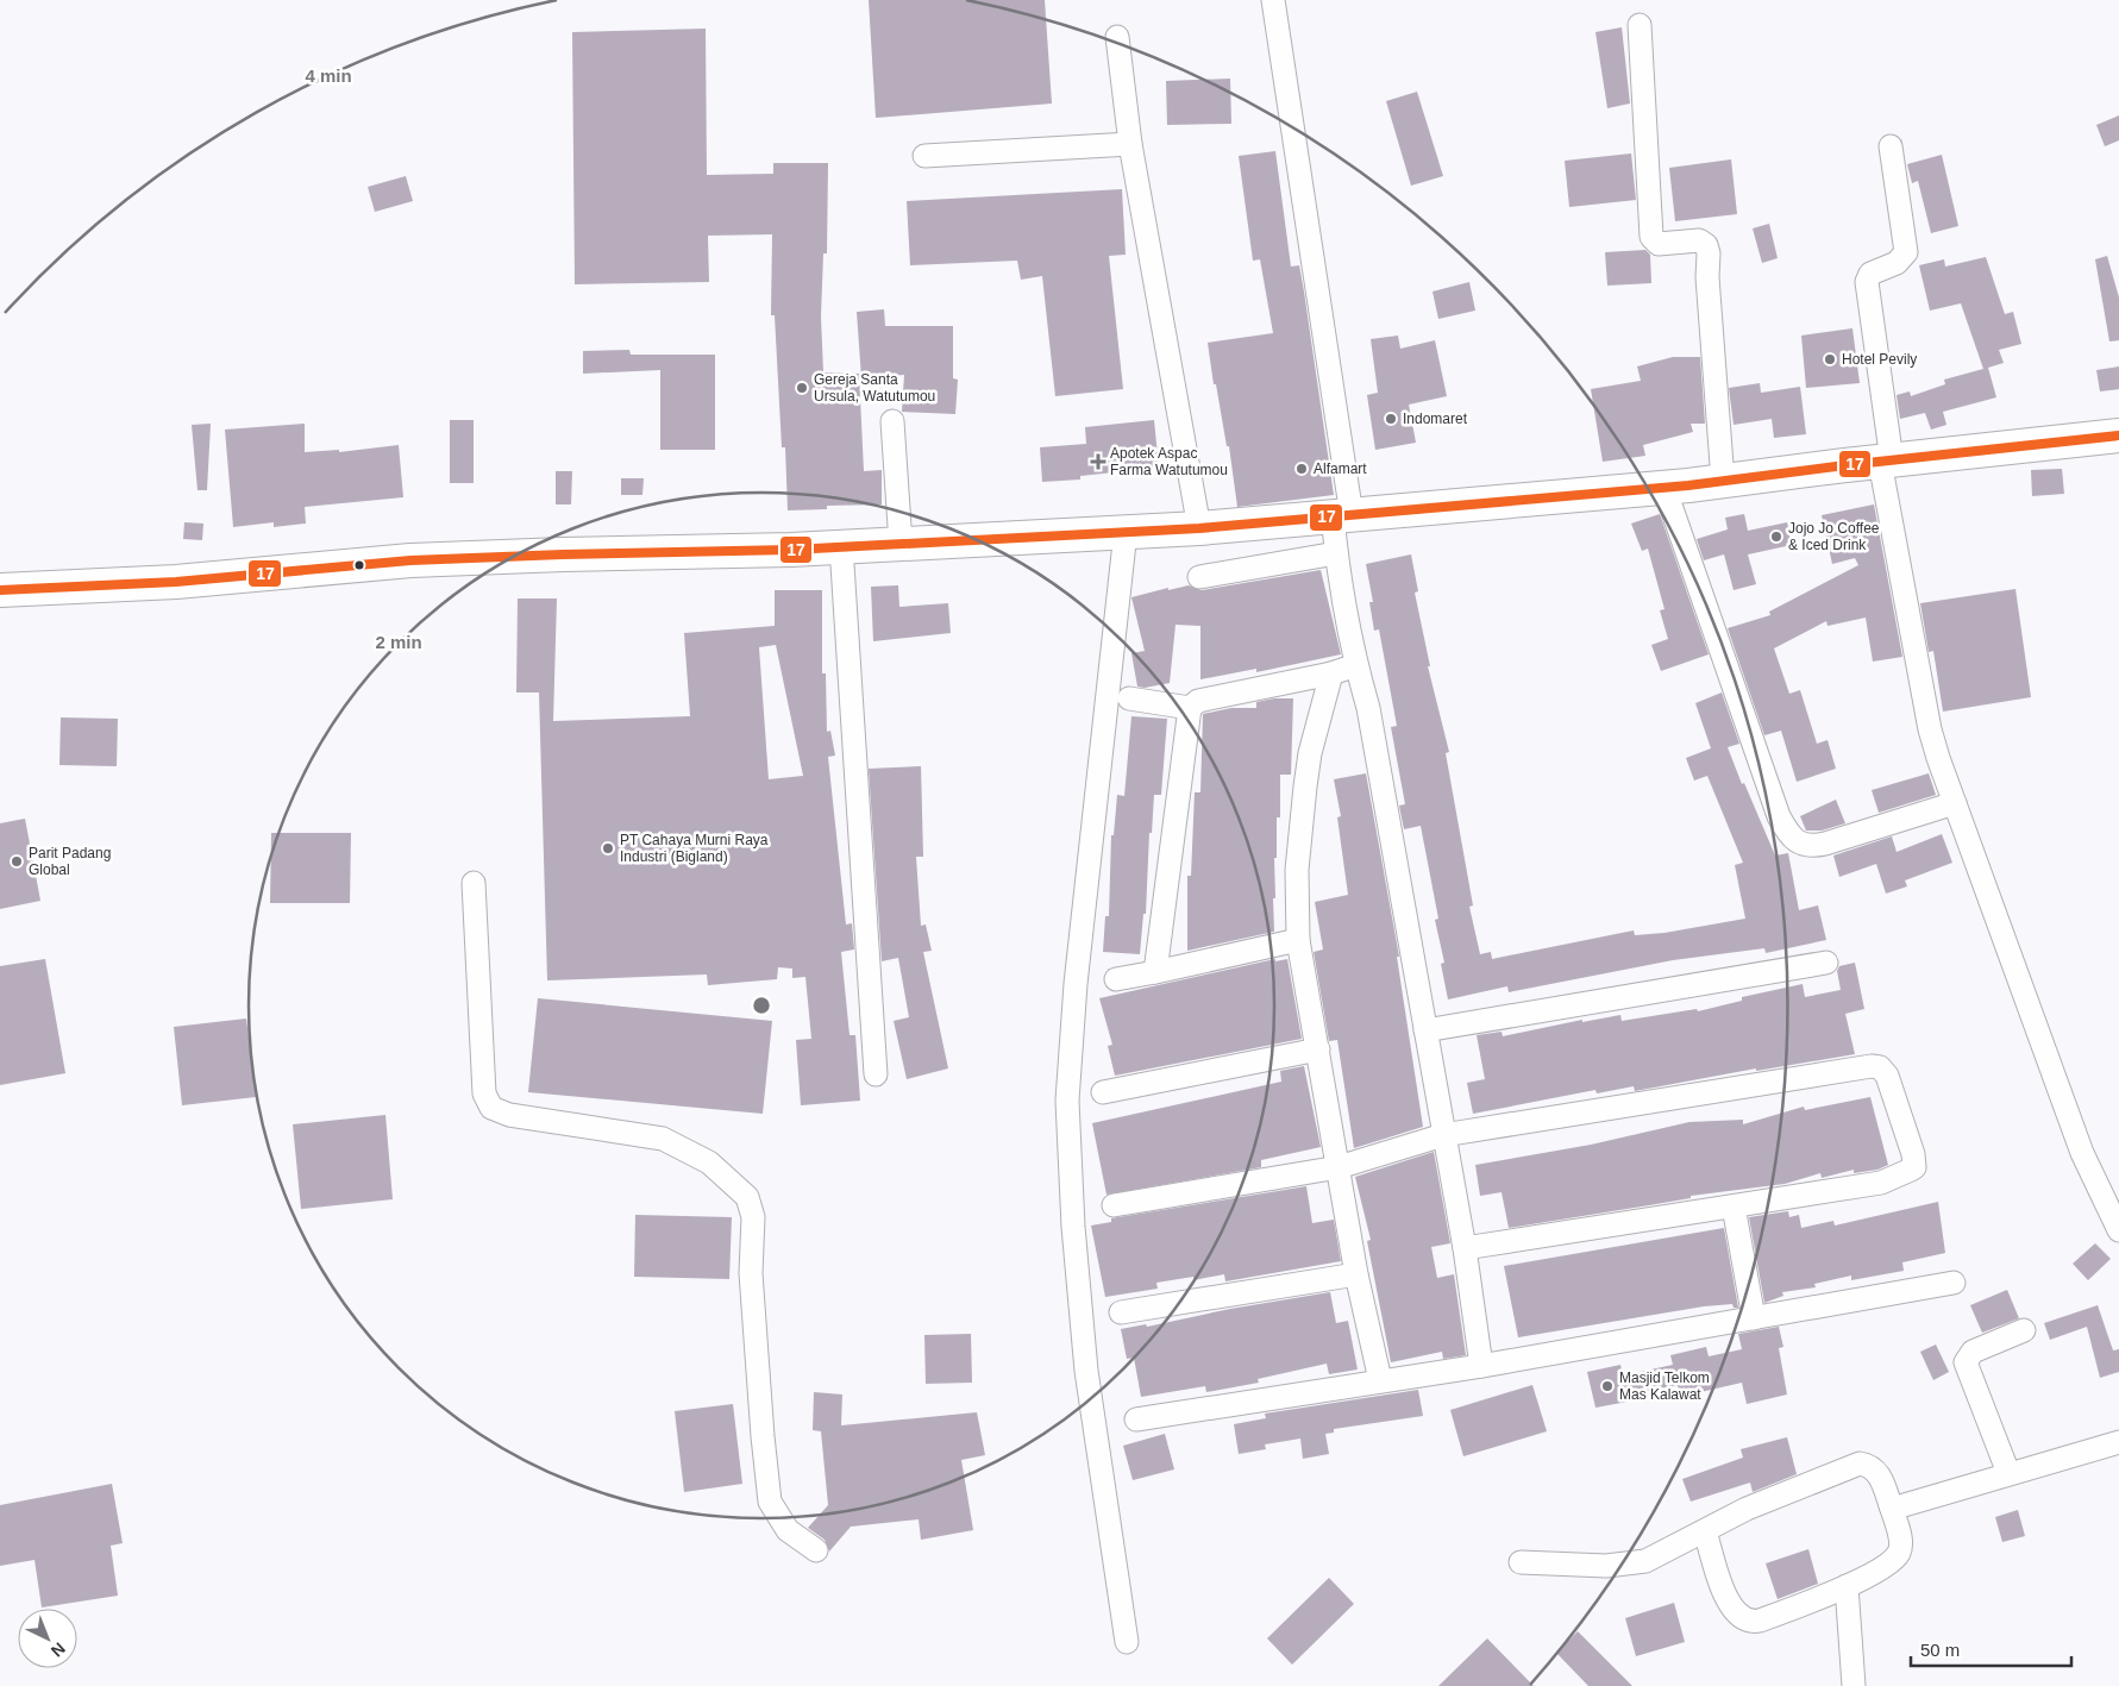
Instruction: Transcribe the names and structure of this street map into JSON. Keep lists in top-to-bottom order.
{
  "places": {
    "other": [
      "Hotel Pevily",
      "Gereja Santa Ursula, Watutumou",
      "Indomaret",
      "Alfamart",
      "Jojo Jo Coffee & Iced Drink",
      "PT Cahaya Murni Raya Industri (Bigland)",
      "Parit Padang Global",
      "Masjid Telkom Mas Kalawat"
    ],
    "health": ["Apotek Aspac Farma Watutumou"]
  },
  "lines": ["transit line 17"],
  "scale_bar": "50 m",
  "north": "bottom right",
  "rings": ["4 min", "2 min"]
}
